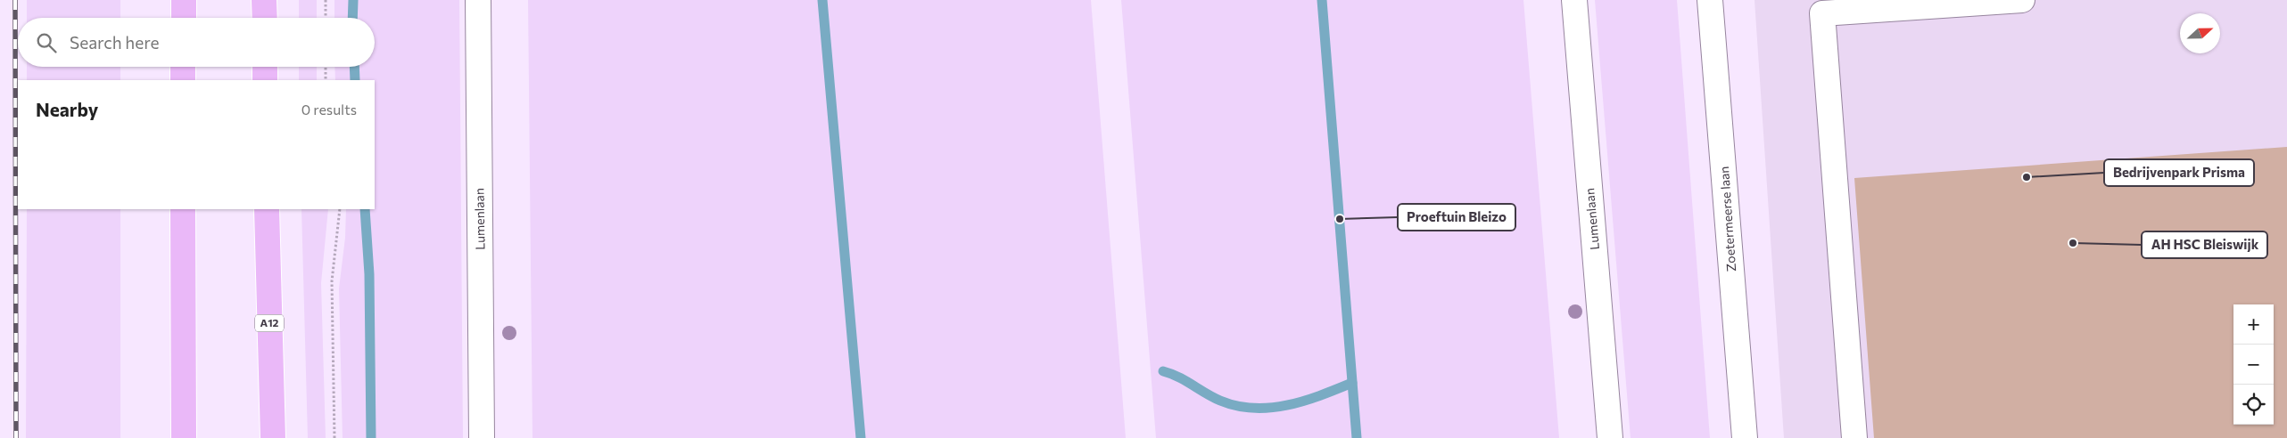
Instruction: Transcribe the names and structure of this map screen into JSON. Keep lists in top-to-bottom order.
{
  "streets": {
    "highway": ["A12"],
    "street": ["Lumenlaan", "Zoetermeerse laan"]
  },
  "places": ["Bedrijvenpark Prisma", "Proeftuin Bleizo", "AH HSC Bleiswijk"],
  "north": "right",
  "page": {
    "search": "Search here",
    "heading": ["Nearby", "0 results"],
    "map_buttons": ["+", "−"]
  }
}
